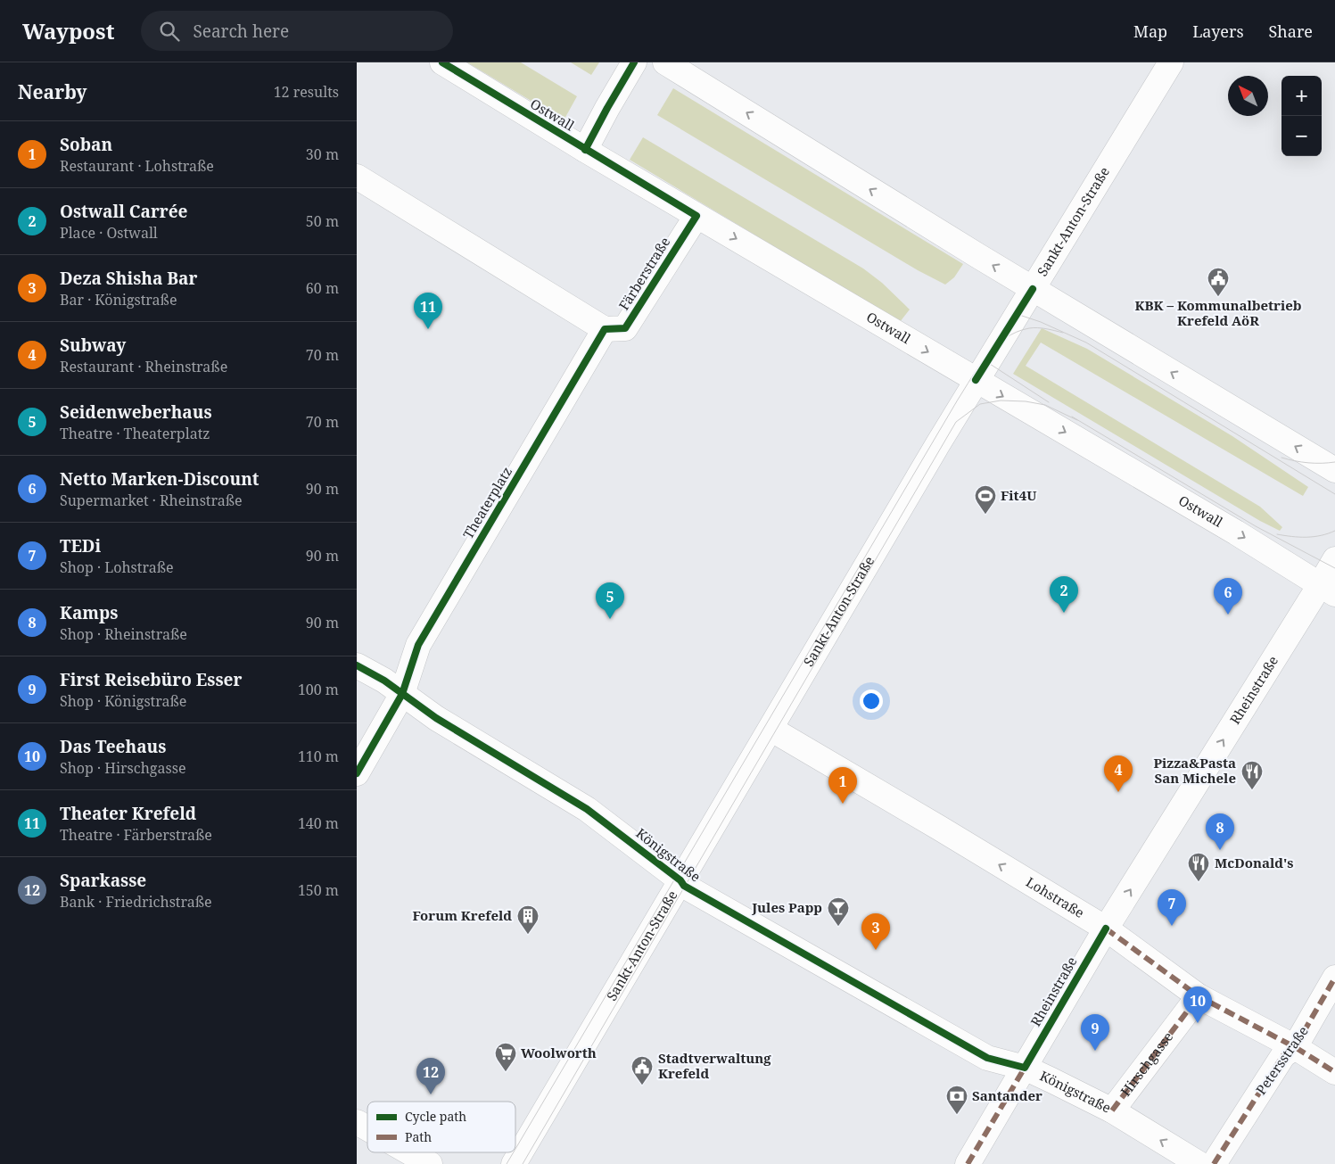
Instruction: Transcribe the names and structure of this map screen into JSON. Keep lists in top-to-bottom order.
{
  "streets": {
    "street": [
      "Ostwall",
      "Sankt-Anton-Straße",
      "Färberstraße",
      "Theaterplatz",
      "Rheinstraße",
      "Königstraße",
      "Lohstraße",
      "Petersstraße",
      "Hirschgasse"
    ]
  },
  "crossings": [
    ["Ostwall", "Sankt-Anton-Straße"],
    ["Ostwall", "Färberstraße"],
    ["Ostwall", "Rheinstraße"],
    ["Sankt-Anton-Straße", "Königstraße"],
    ["Sankt-Anton-Straße", "Lohstraße"],
    ["Färberstraße", "Theaterplatz"],
    ["Theaterplatz", "Königstraße"],
    ["Rheinstraße", "Königstraße"],
    ["Rheinstraße", "Lohstraße"],
    ["Königstraße", "Hirschgasse"],
    ["Lohstraße", "Petersstraße"],
    ["Lohstraße", "Hirschgasse"]
  ],
  "one_way": ["Rheinstraße", "Lohstraße"],
  "places": {
    "public building": ["KBK – Kommunalbetrieb Krefeld AöR", "Stadtverwaltung Krefeld"],
    "sports": ["Fit4U"],
    "restaurant": ["Pizza&Pasta San Michele", "McDonald's"],
    "bar": ["Jules Papp"],
    "building": ["Forum Krefeld"],
    "supermarket": ["Woolworth"],
    "bank": ["Santander"]
  },
  "legend": ["Cycle path", "Path"],
  "north": "top left",
  "page": {
    "header": "Waypost",
    "search": "Search here",
    "nav": ["Map", "Layers", "Share"],
    "heading": ["Nearby", "12 results"],
    "map_buttons": ["+", "−"],
    "list": [
      {
        "mark": "1",
        "name": "Soban",
        "note": "Restaurant · Lohstraße",
        "value": "30 m"
      },
      {
        "mark": "2",
        "name": "Ostwall Carrée",
        "note": "Place · Ostwall",
        "value": "50 m"
      },
      {
        "mark": "3",
        "name": "Deza Shisha Bar",
        "note": "Bar · Königstraße",
        "value": "60 m"
      },
      {
        "mark": "4",
        "name": "Subway",
        "note": "Restaurant · Rheinstraße",
        "value": "70 m"
      },
      {
        "mark": "5",
        "name": "Seidenweberhaus",
        "note": "Theatre · Theaterplatz",
        "value": "70 m"
      },
      {
        "mark": "6",
        "name": "Netto Marken-Discount",
        "note": "Supermarket · Rheinstraße",
        "value": "90 m"
      },
      {
        "mark": "7",
        "name": "TEDi",
        "note": "Shop · Lohstraße",
        "value": "90 m"
      },
      {
        "mark": "8",
        "name": "Kamps",
        "note": "Shop · Rheinstraße",
        "value": "90 m"
      },
      {
        "mark": "9",
        "name": "First Reisebüro Esser",
        "note": "Shop · Königstraße",
        "value": "100 m"
      },
      {
        "mark": "10",
        "name": "Das Teehaus",
        "note": "Shop · Hirschgasse",
        "value": "110 m"
      },
      {
        "mark": "11",
        "name": "Theater Krefeld",
        "note": "Theatre · Färberstraße",
        "value": "140 m"
      },
      {
        "mark": "12",
        "name": "Sparkasse",
        "note": "Bank · Friedrichstraße",
        "value": "150 m"
      }
    ],
    "pins": [
      "11",
      "2",
      "6",
      "5",
      "4",
      "1",
      "8",
      "7",
      "3",
      "10",
      "9",
      "12"
    ]
  }
}
